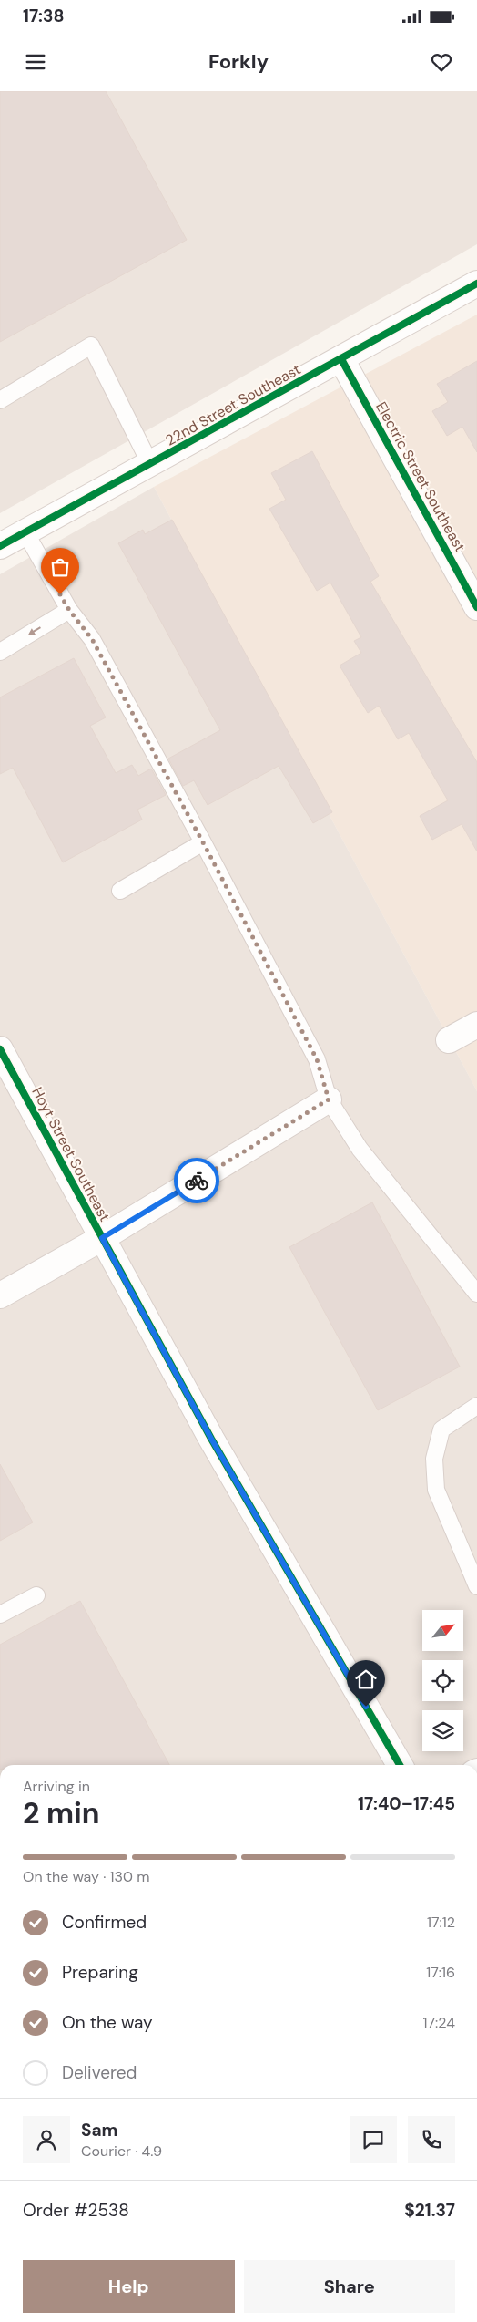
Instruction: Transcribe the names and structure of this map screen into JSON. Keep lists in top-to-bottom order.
{
  "streets": {
    "street": ["22nd Street Southeast", "Electric Street Southeast", "Hoyt Street Southeast"]
  },
  "crossings": [
    ["22nd Street Southeast", "Electric Street Southeast"]
  ],
  "north": "top right",
  "page": {
    "status": "17:38",
    "header": "Forkly",
    "heading": ["2 min", "Arriving in", "17:40–17:45"],
    "panel": [
      "Sam",
      "Courier · 4.9",
      "Order #2538",
      "$21.37"
    ],
    "bar": "On the way · 130 m",
    "list": [
      ["Confirmed", "17:12"],
      ["Preparing", "17:16"],
      ["On the way", "17:24"],
      "Delivered"
    ],
    "buttons": ["Help", "Share"]
  }
}
